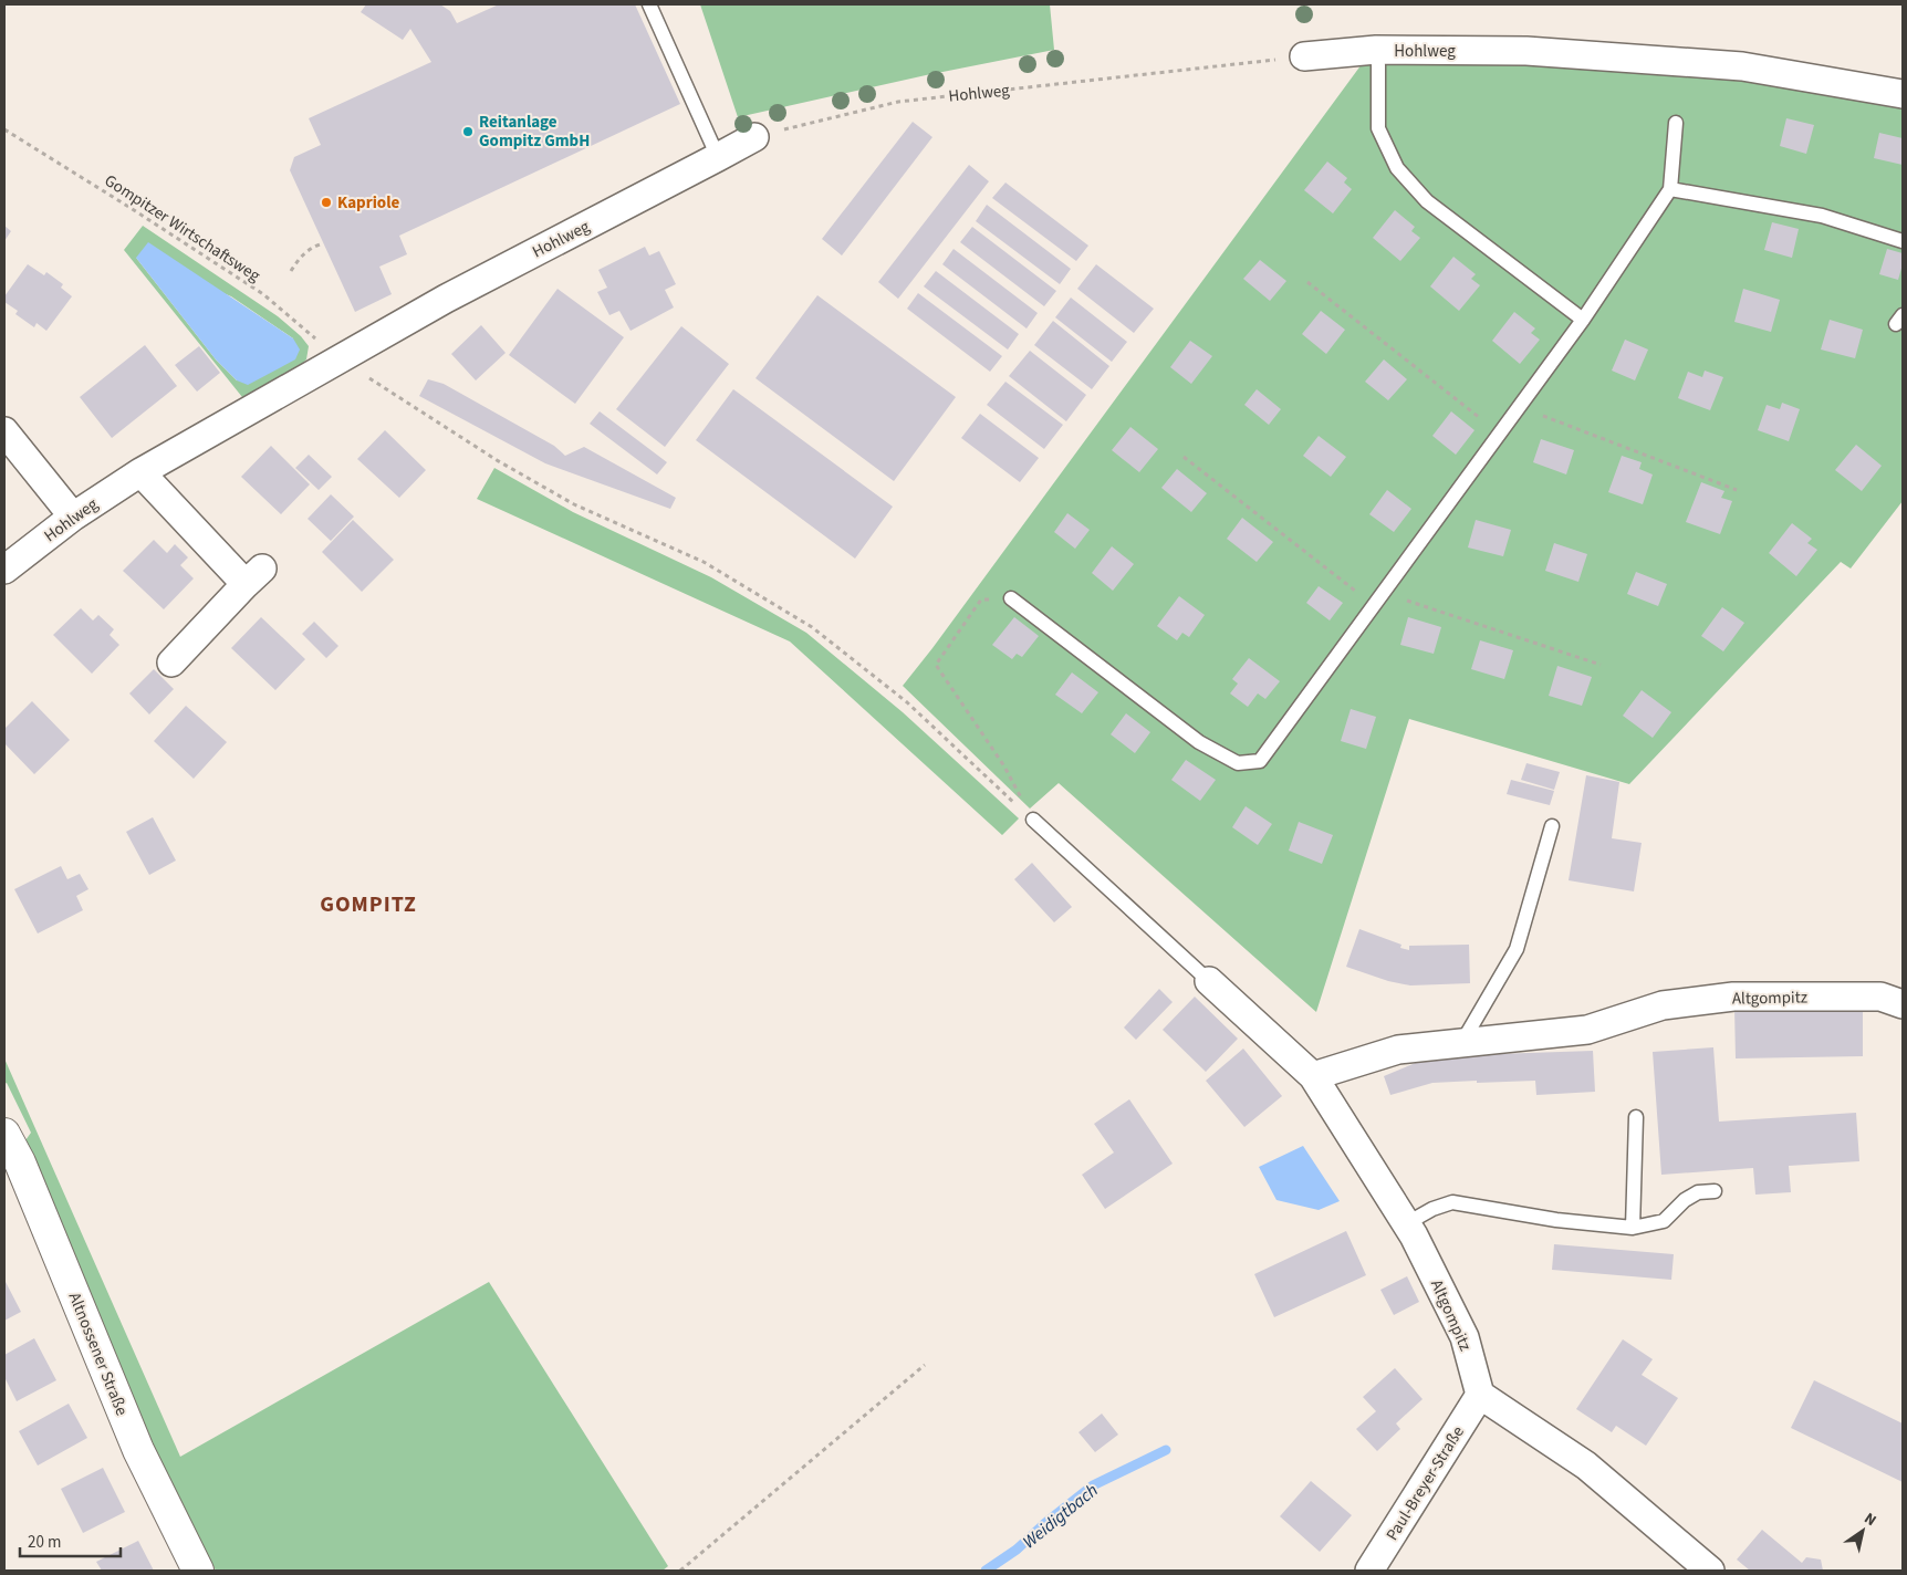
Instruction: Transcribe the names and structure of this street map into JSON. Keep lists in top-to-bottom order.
{
  "streets": {
    "street": [
      "Hohlweg",
      "Altgompitz",
      "Altnossener Straße",
      "Paul-Breyer-Straße"
    ],
    "path": ["Gompitzer Wirtschaftsweg"]
  },
  "crossings": [
    ["Hohlweg", "Gompitzer Wirtschaftsweg"],
    ["Altgompitz", "Paul-Breyer-Straße"]
  ],
  "districts": ["GOMPITZ"],
  "water": ["Weidigtbach"],
  "places": ["Reitanlage Gompitz GmbH", "Kapriole"],
  "scale_bar": "20 m",
  "north": "top right"
}
